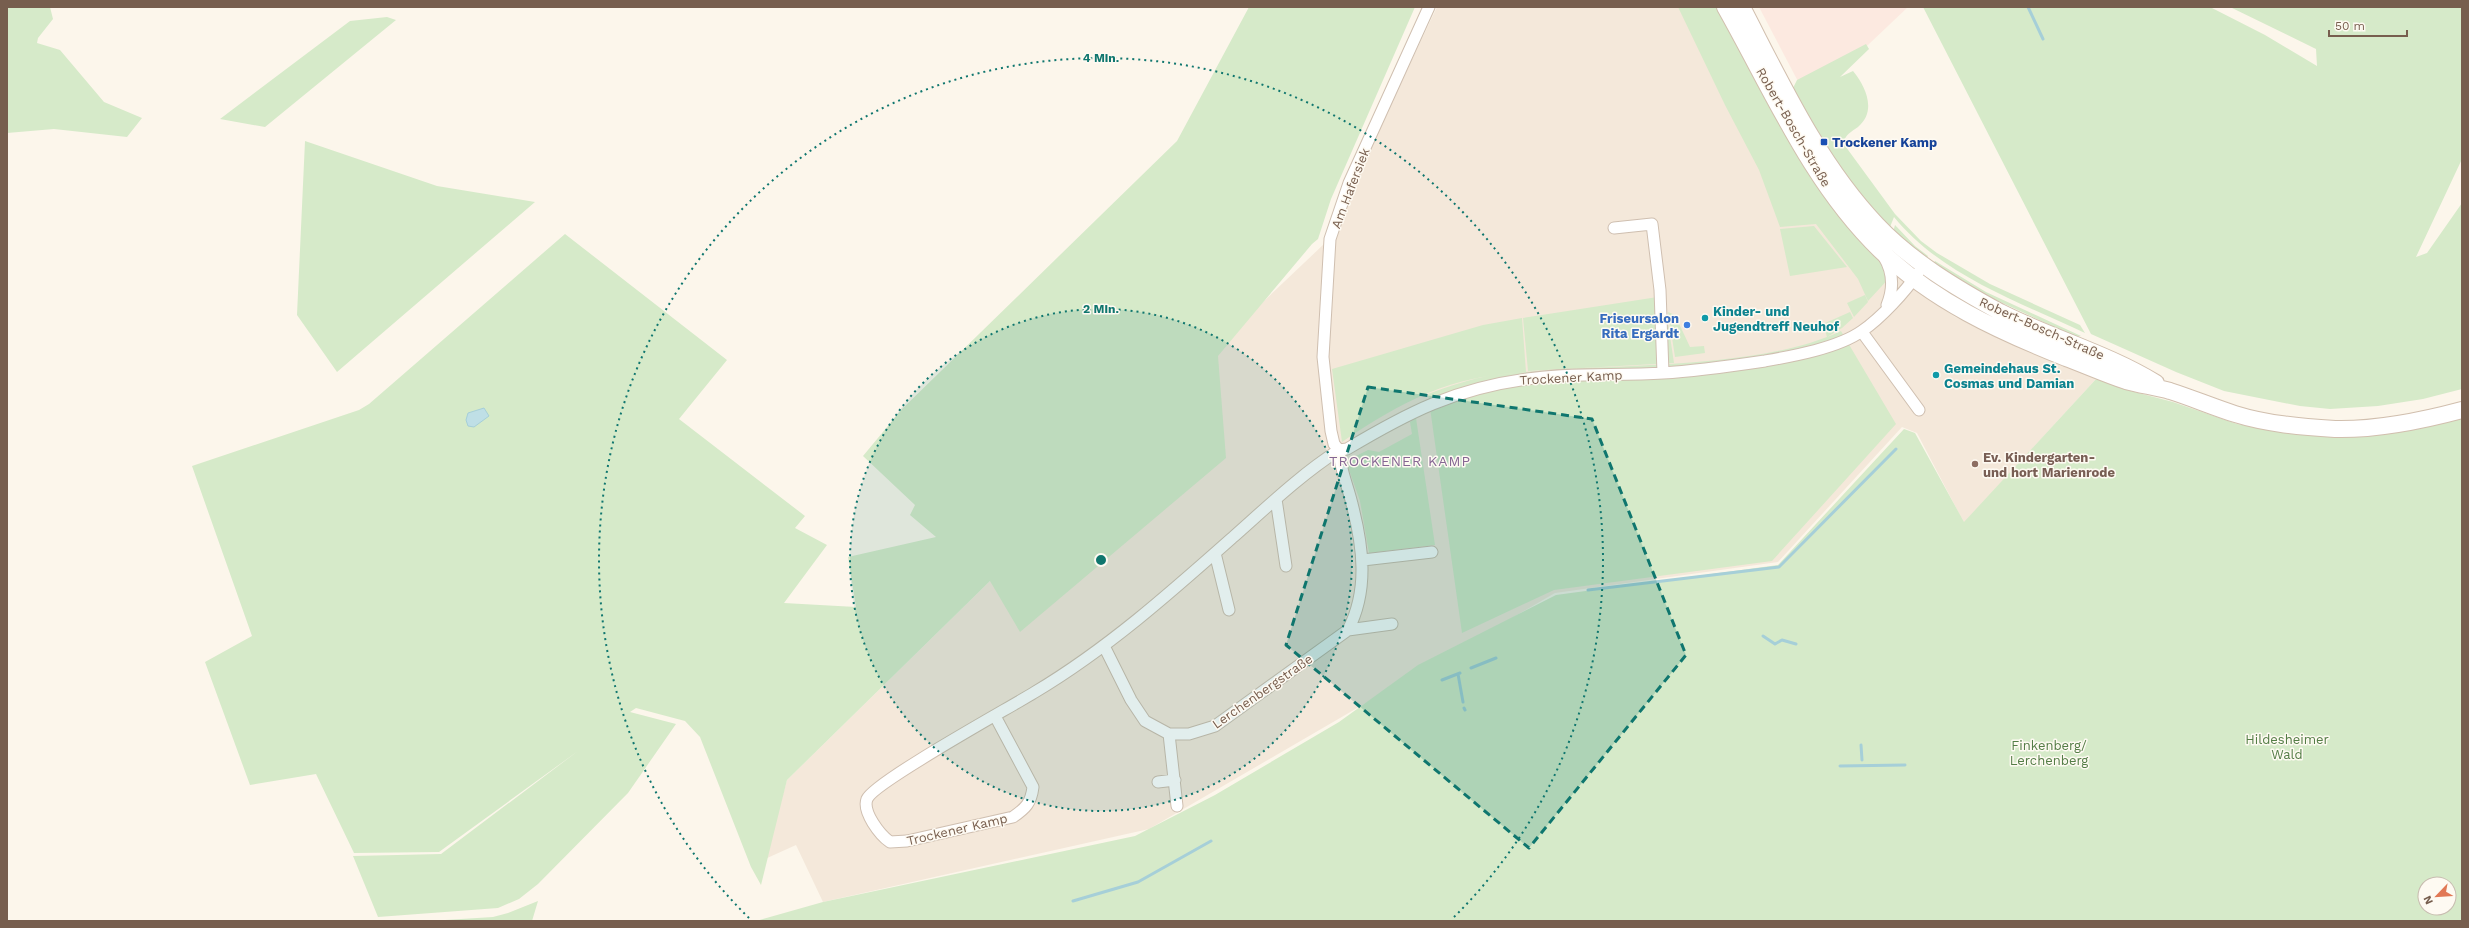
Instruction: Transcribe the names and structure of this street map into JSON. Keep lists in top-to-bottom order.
{
  "streets": {
    "main road": ["Robert-Bosch-Straße"],
    "street": ["Am Hafersiek", "Trockener Kamp", "Lerchenbergstraße"]
  },
  "crossings": [
    ["Robert-Bosch-Straße", "Trockener Kamp"],
    ["Am Hafersiek", "Trockener Kamp"],
    ["Am Hafersiek", "Lerchenbergstraße"],
    ["Trockener Kamp", "Lerchenbergstraße"]
  ],
  "districts": ["TROCKENER KAMP"],
  "parks": ["Hildesheimer Wald", "Finkenberg/ Lerchenberg"],
  "places": {
    "transit": ["Trockener Kamp"],
    "other": [
      "Kinder- und Jugendtreff Neuhof",
      "Friseursalon Rita Ergardt",
      "Gemeindehaus St. Cosmas und Damian",
      "Ev. Kindergarten- und hort Marienrode"
    ]
  },
  "scale_bar": "50 m",
  "north": "bottom left",
  "rings": ["4 Min.", "2 Min."]
}
